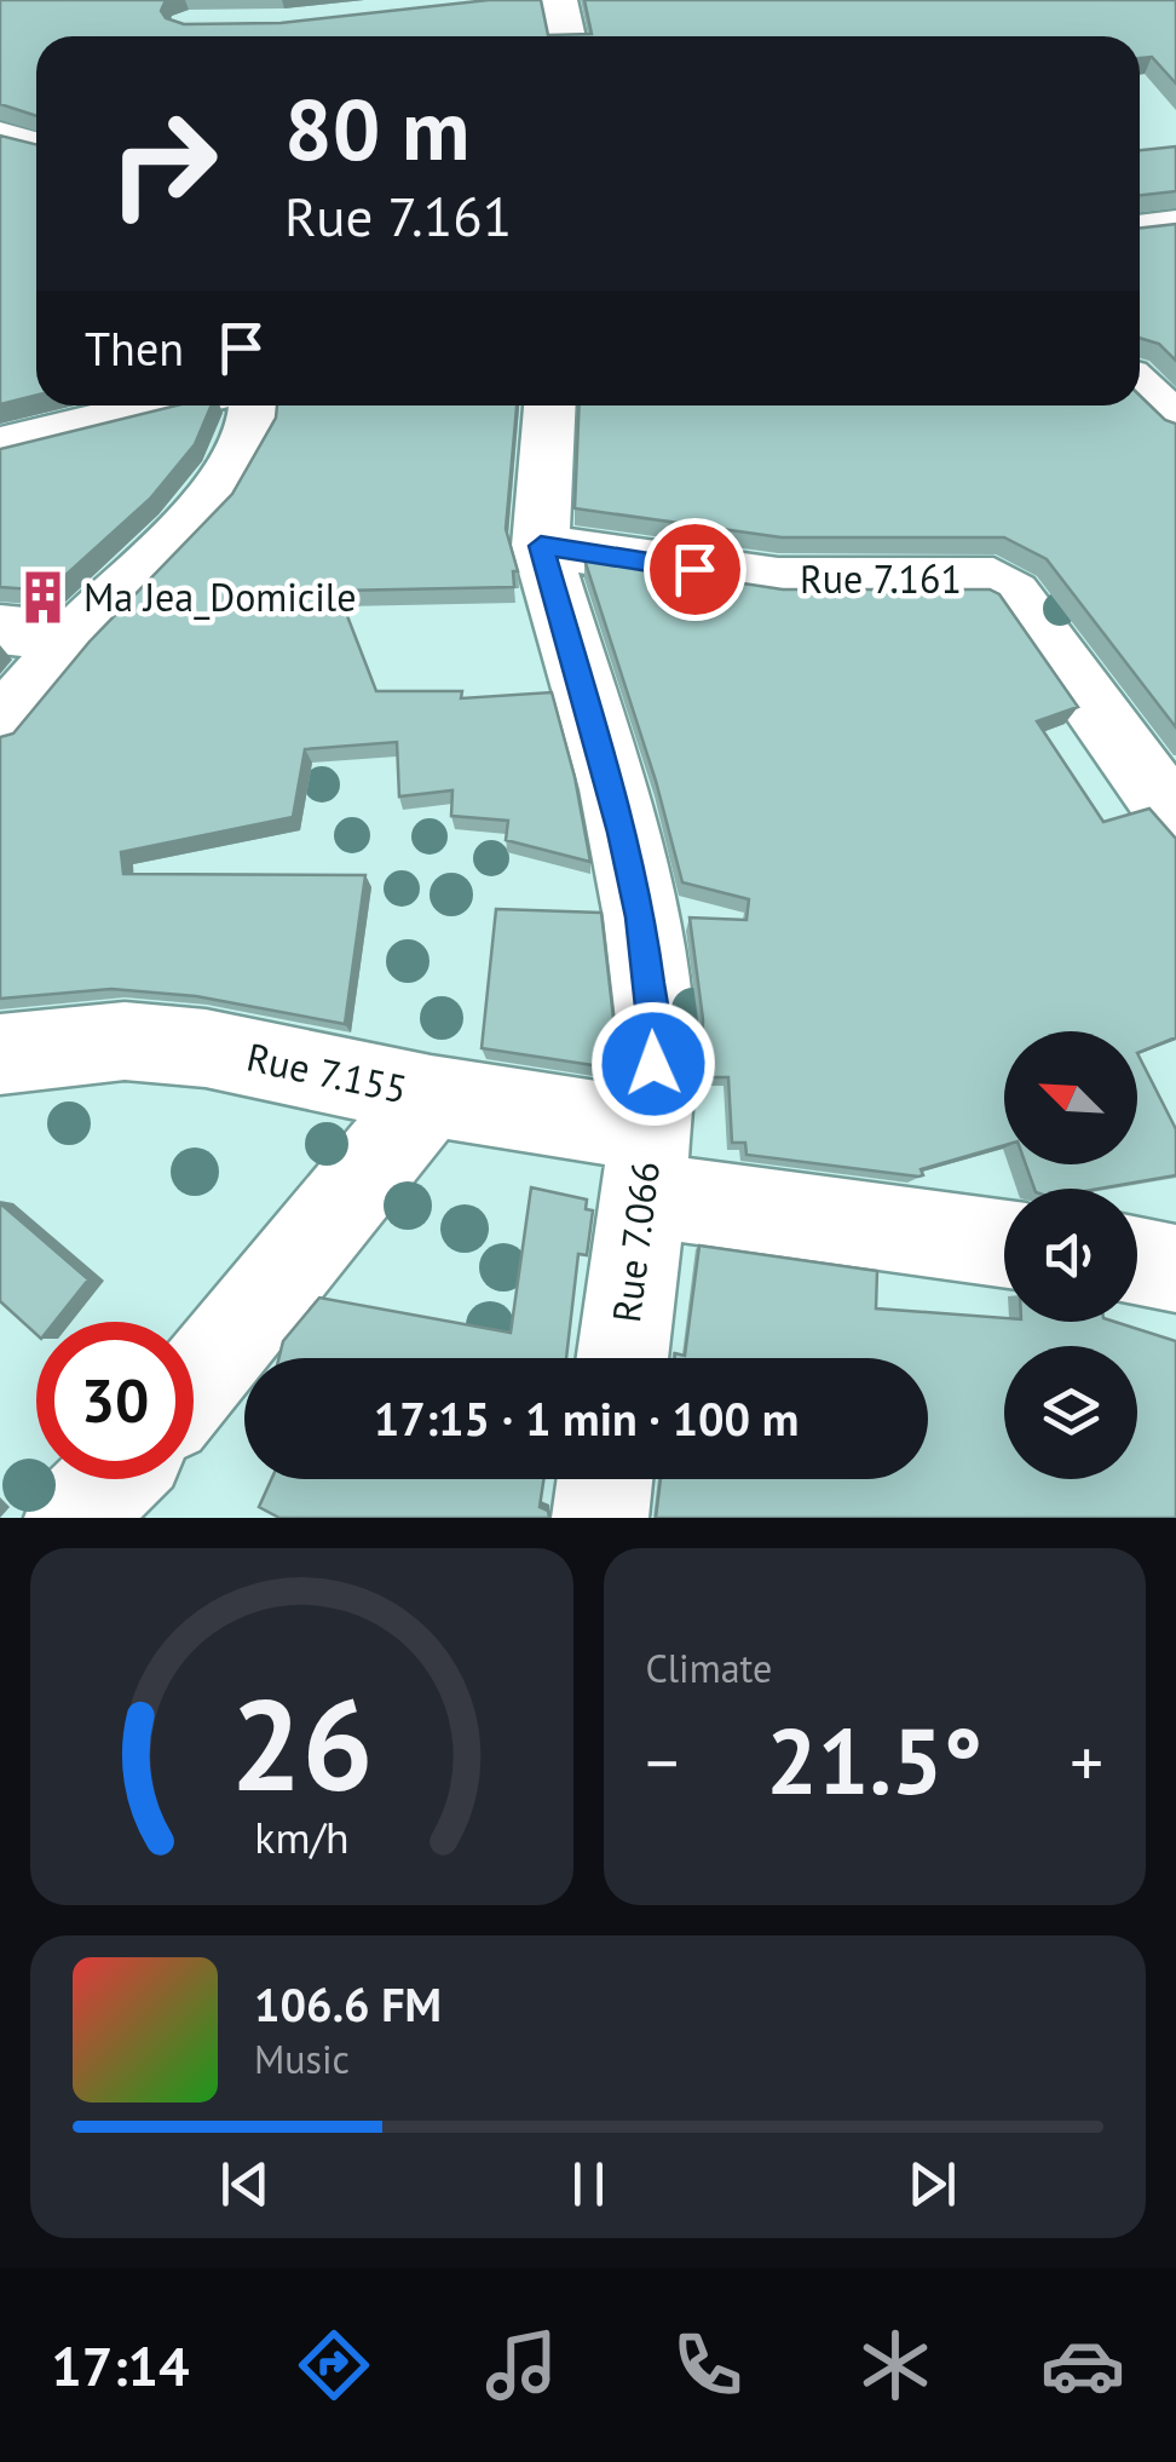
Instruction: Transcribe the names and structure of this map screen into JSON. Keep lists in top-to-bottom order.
{
  "streets": {
    "street": ["Rue 7.161", "Rue 7.155", "Rue 7.066"]
  },
  "crossings": [
    ["Rue 7.161", "Rue 7.066"],
    ["Rue 7.155", "Rue 7.066"]
  ],
  "places": {
    "building": ["Ma Jea_Domicile"]
  },
  "north": "top left",
  "page": {
    "turn": ["80 m", "Rue 7.161"],
    "then": "Then",
    "limit": "30",
    "trip": "17:15 · 1 min · 100 m",
    "tile": "Climate",
    "heat": ["−", "21.5°", "+"],
    "song": ["106.6 FM", "Music"],
    "tabs": "17:14",
    "gauge": ["26", "km/h"]
  }
}
